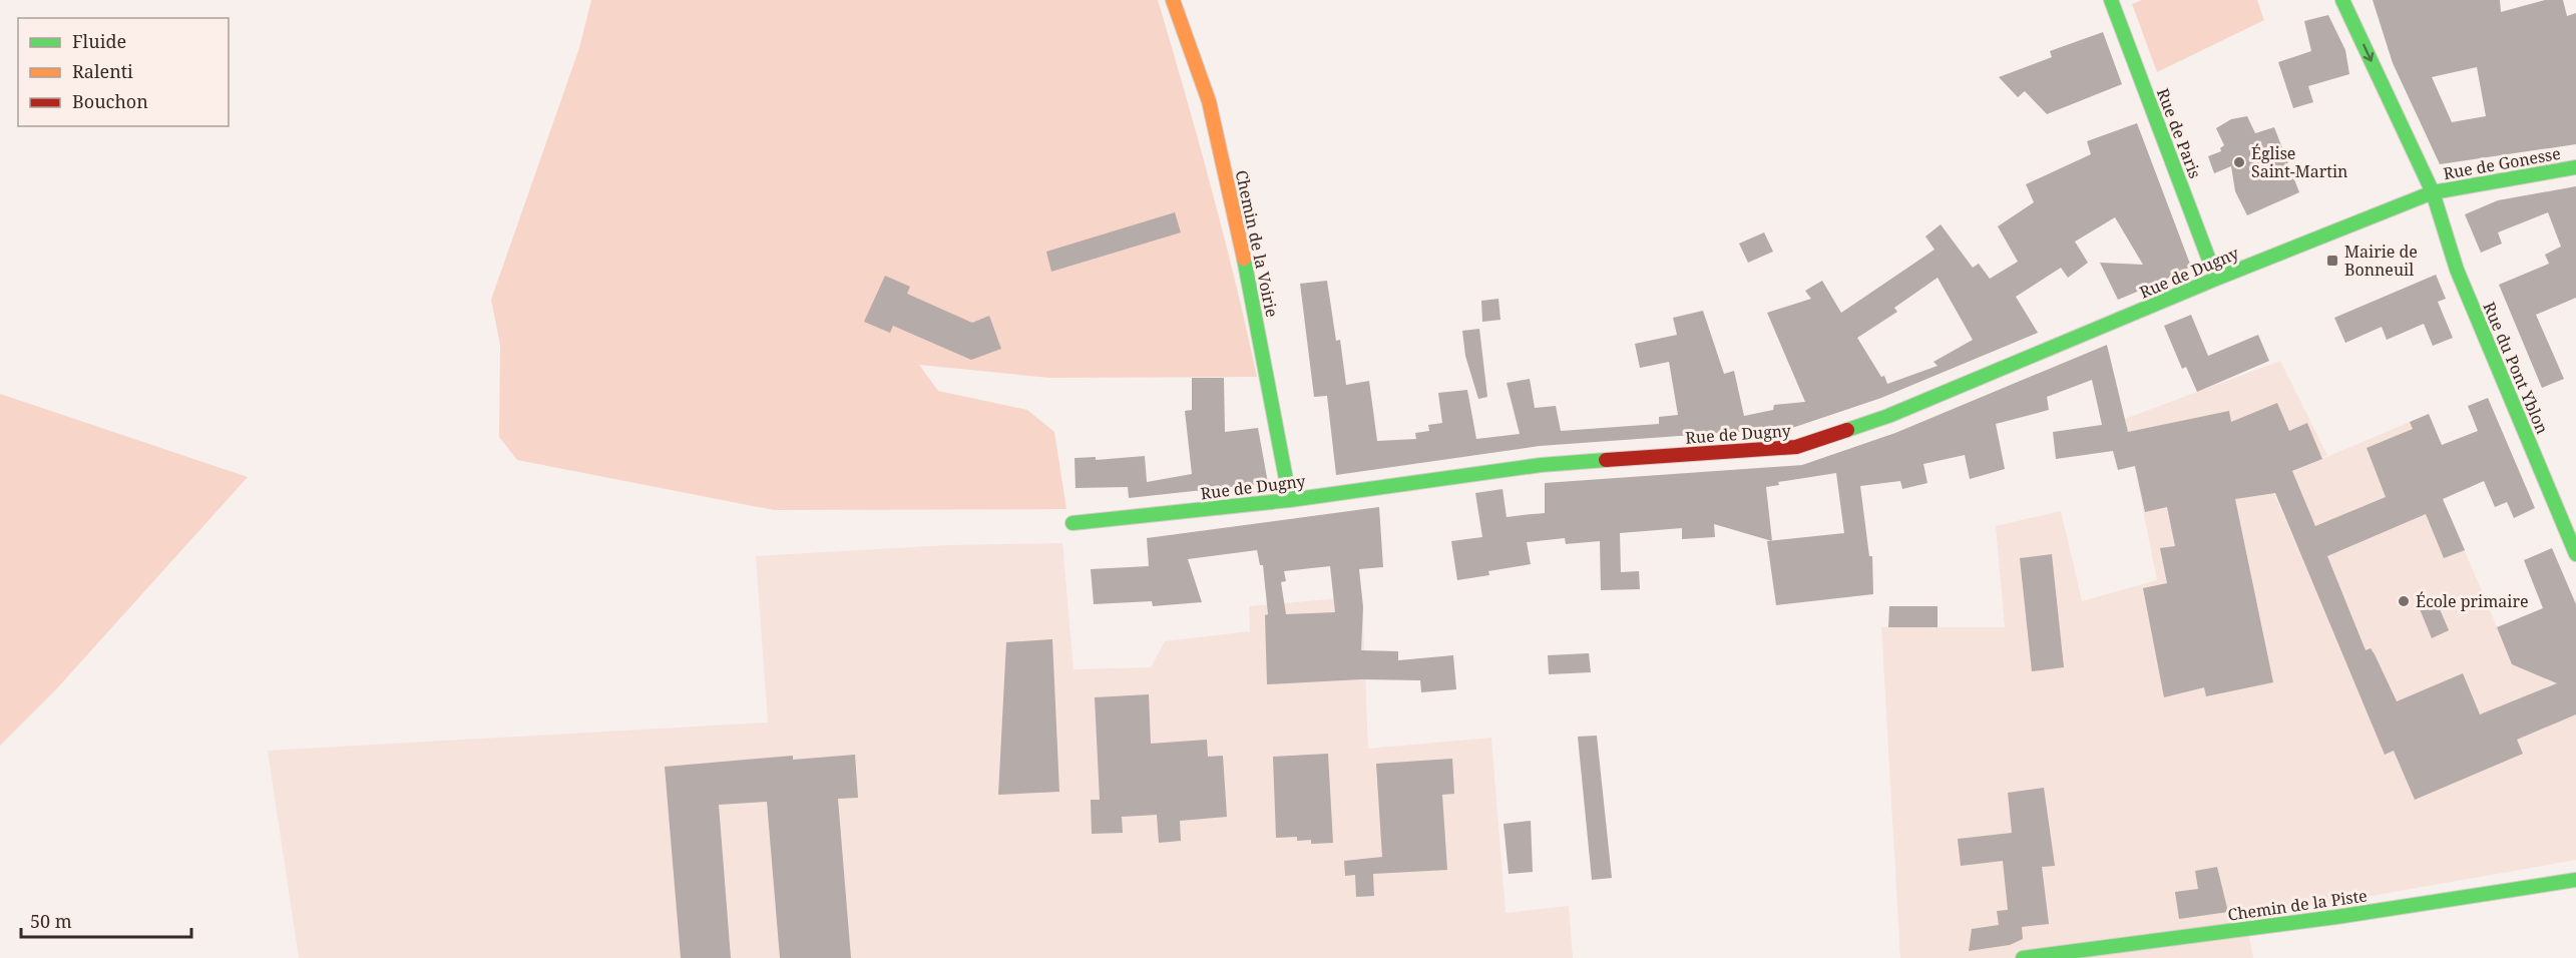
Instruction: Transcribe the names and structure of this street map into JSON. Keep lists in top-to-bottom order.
{
  "streets": {
    "street": [
      "Rue de Paris",
      "Rue de Gonesse",
      "Chemin de la Voirie",
      "Rue de Dugny",
      "Rue du Pont Yblon",
      "Chemin de la Piste"
    ]
  },
  "crossings": [
    ["Rue de Paris", "Rue de Dugny"],
    ["Rue de Gonesse", "Rue de Dugny"],
    ["Rue de Gonesse", "Rue du Pont Yblon"],
    ["Chemin de la Voirie", "Rue de Dugny"],
    ["Rue de Dugny", "Rue du Pont Yblon"]
  ],
  "one_way": ["Rue du Pont Yblon"],
  "places": {
    "other": ["Église Saint-Martin", "École primaire"],
    "transit": ["Mairie de Bonneuil"]
  },
  "legend": ["Fluide", "Ralenti", "Bouchon"],
  "scale_bar": "50 m"
}
